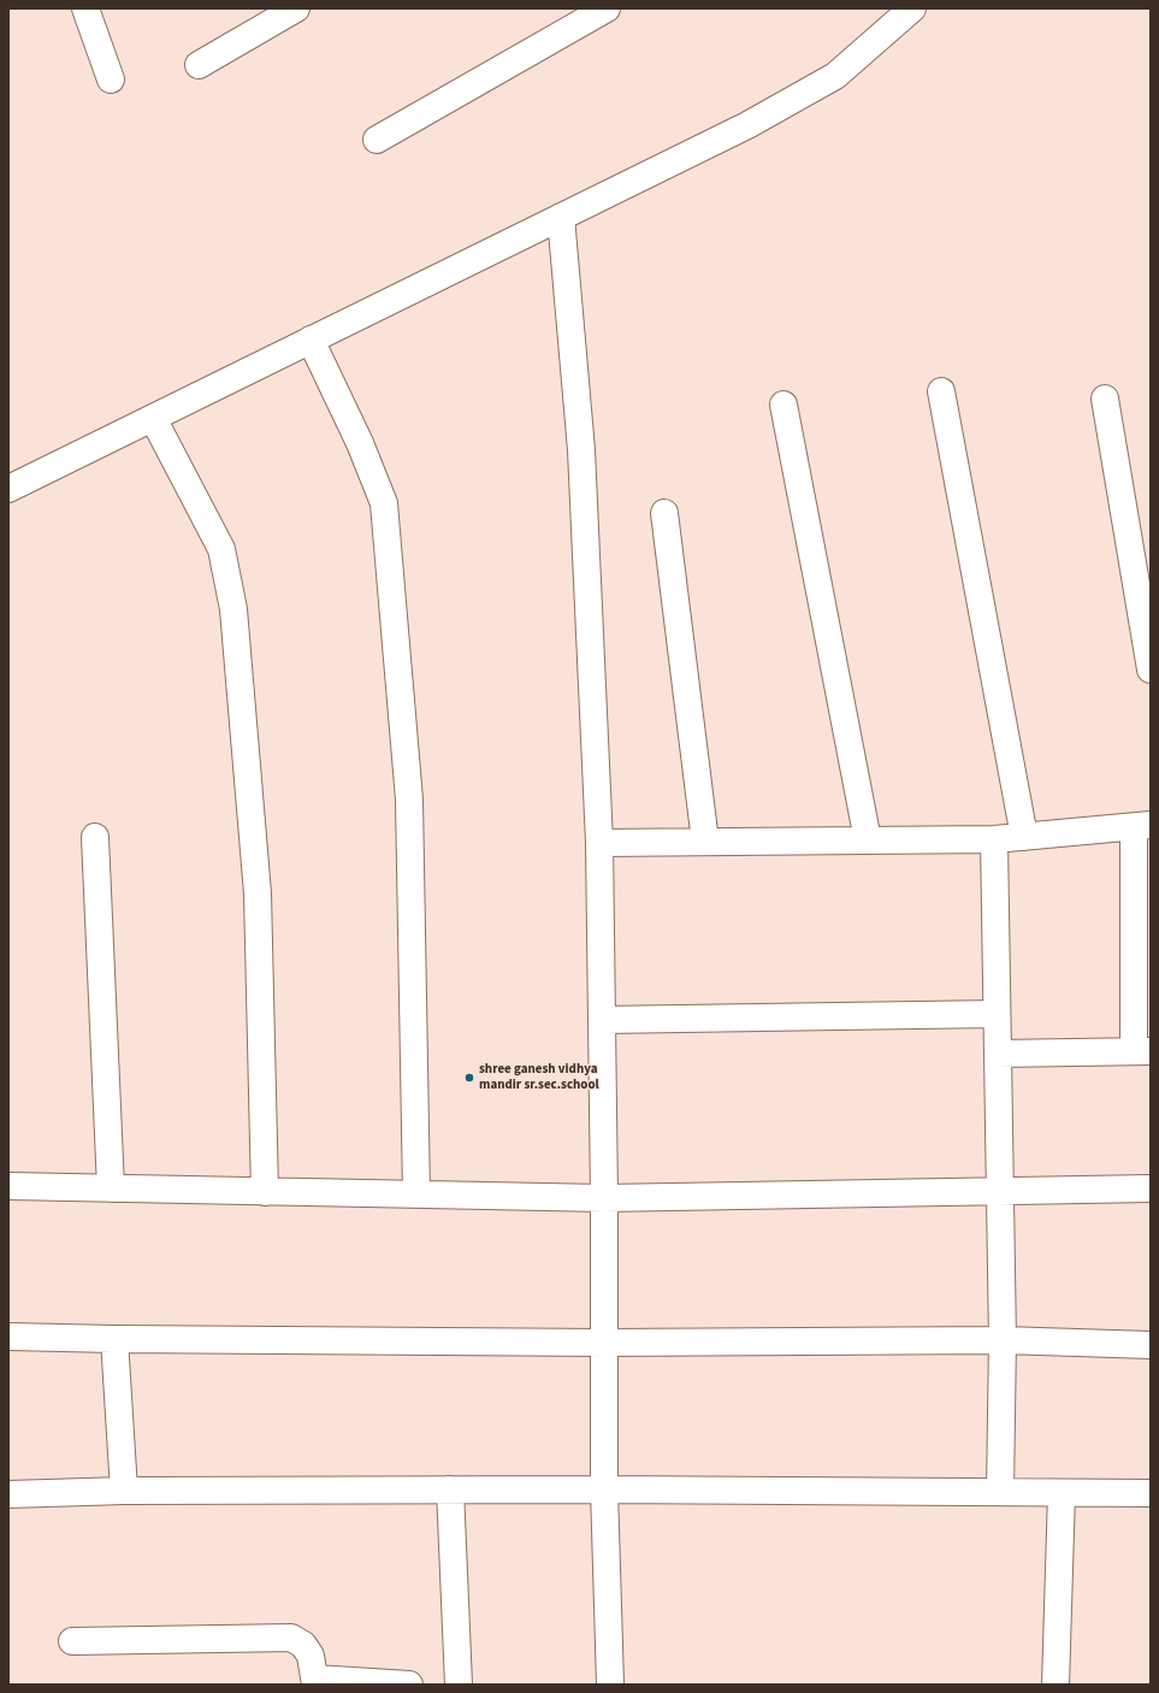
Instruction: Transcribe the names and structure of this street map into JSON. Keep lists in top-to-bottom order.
{
  "places": ["shree ganesh vidhya mandir sr.sec.school"]
}
